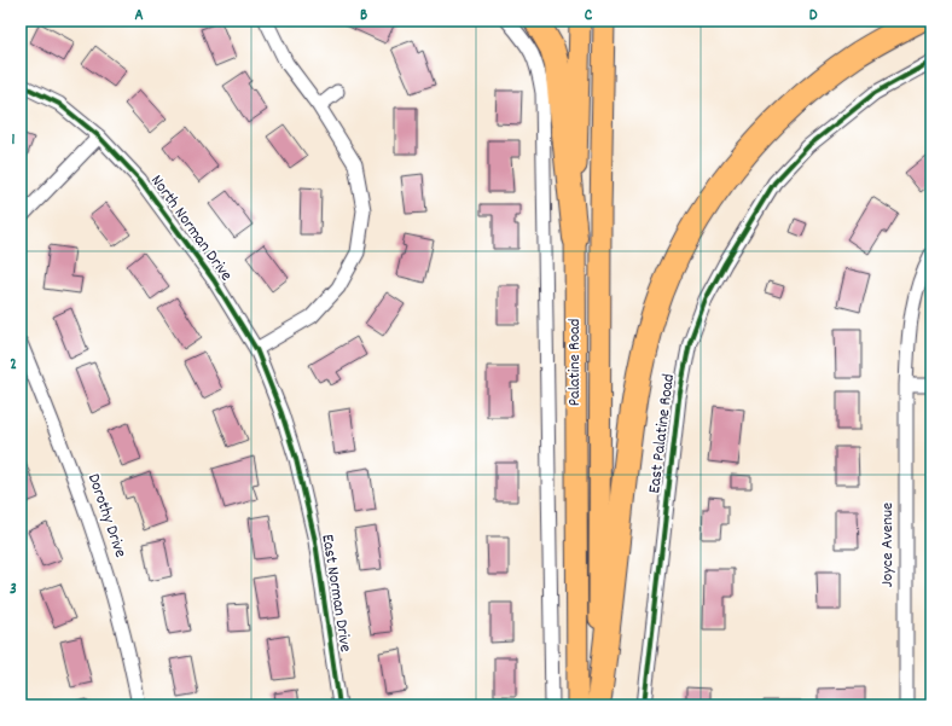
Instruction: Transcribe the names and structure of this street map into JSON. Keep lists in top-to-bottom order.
{
  "streets": {
    "main road": ["Palatine Road"],
    "street": [
      "North Norman Drive",
      "East Palatine Road",
      "Dorothy Drive",
      "Joyce Avenue",
      "East Norman Drive"
    ]
  },
  "crossings": [
    ["North Norman Drive", "East Norman Drive"]
  ],
  "grid": {
    "columns": [
      "A",
      "B",
      "C",
      "D"
    ],
    "rows": ["1", "2", "3"]
  }
}
